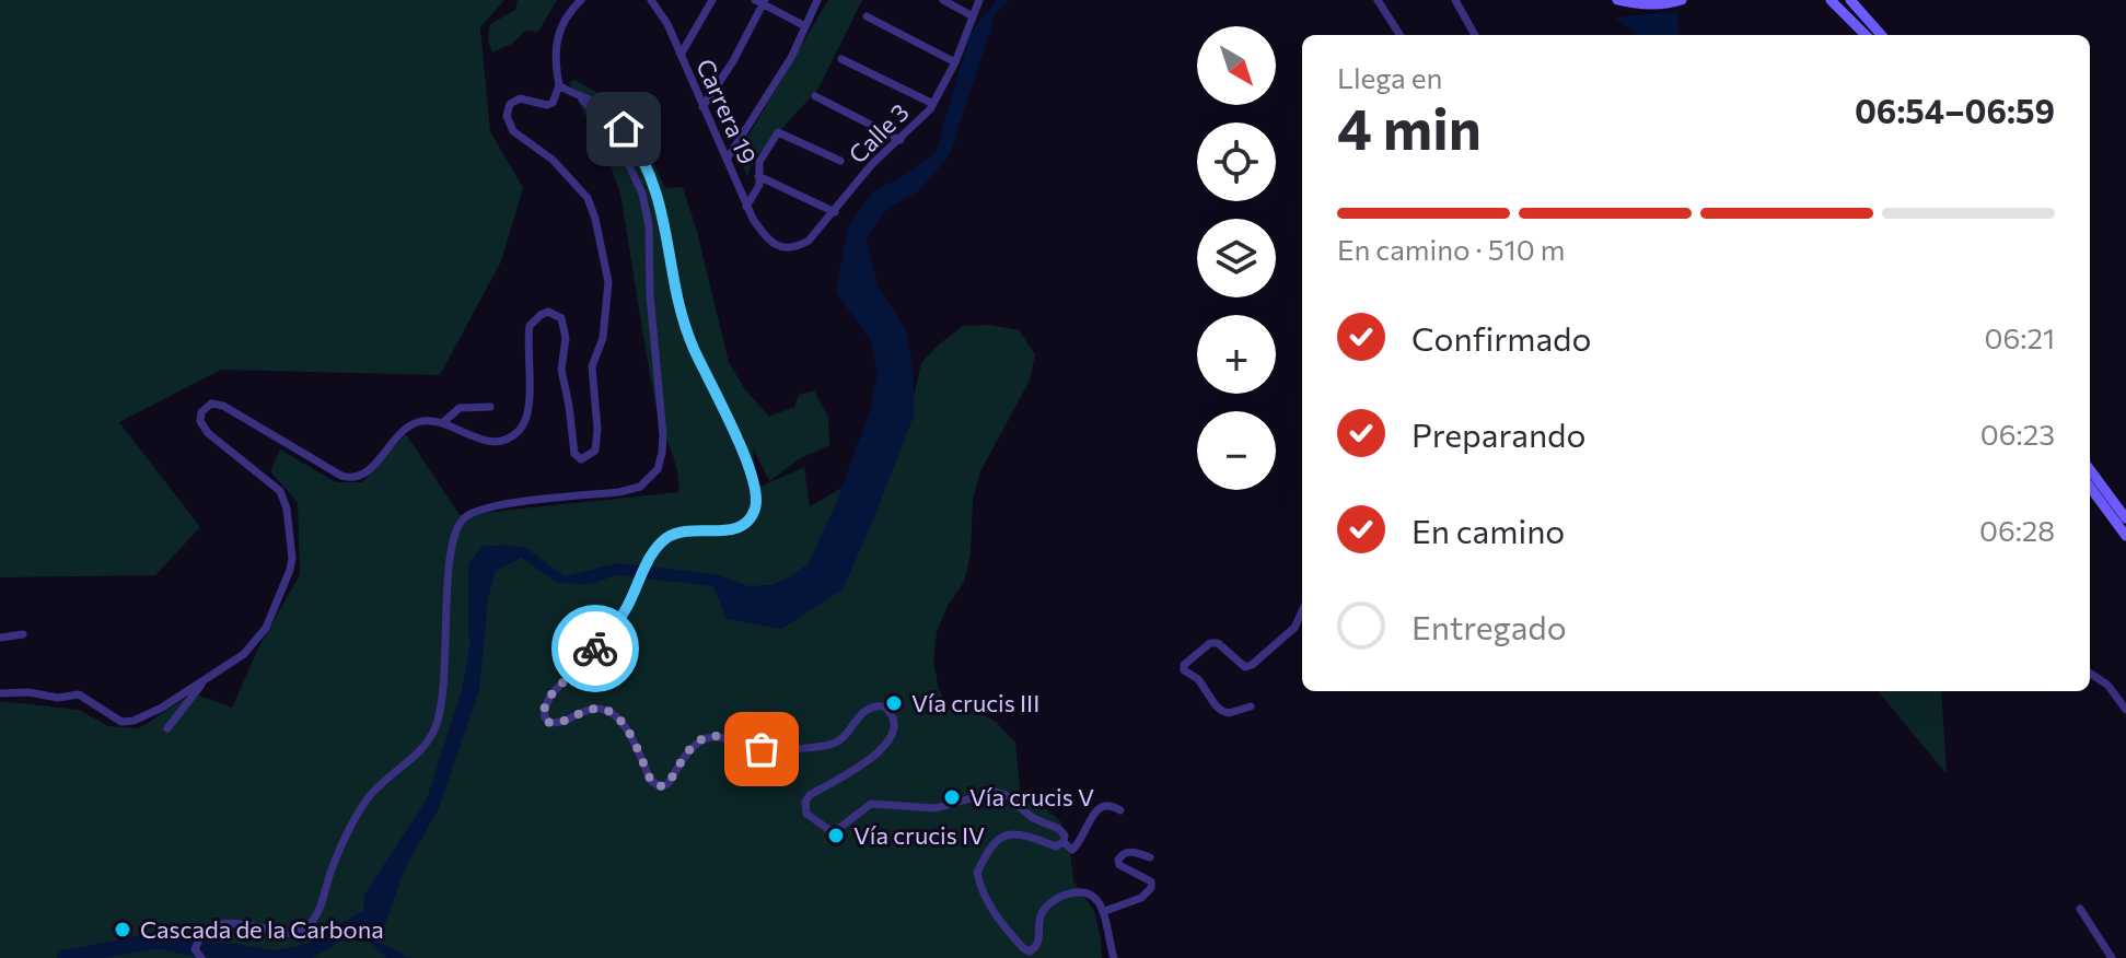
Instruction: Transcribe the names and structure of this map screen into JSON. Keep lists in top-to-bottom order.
{
  "streets": {
    "street": ["Carrera 19", "Calle 3"]
  },
  "crossings": [
    ["Carrera 19", "Calle 3"]
  ],
  "places": [
    "Vía crucis III",
    "Vía crucis V",
    "Vía crucis IV",
    "Cascada de la Carbona"
  ],
  "north": "bottom right",
  "page": {
    "map_buttons": ["+", "−"],
    "heading": ["4 min", "Llega en", "06:54–06:59"],
    "bar": "En camino · 510 m",
    "list": [
      ["Confirmado", "06:21"],
      ["Preparando", "06:23"],
      ["En camino", "06:28"],
      "Entregado"
    ]
  }
}
